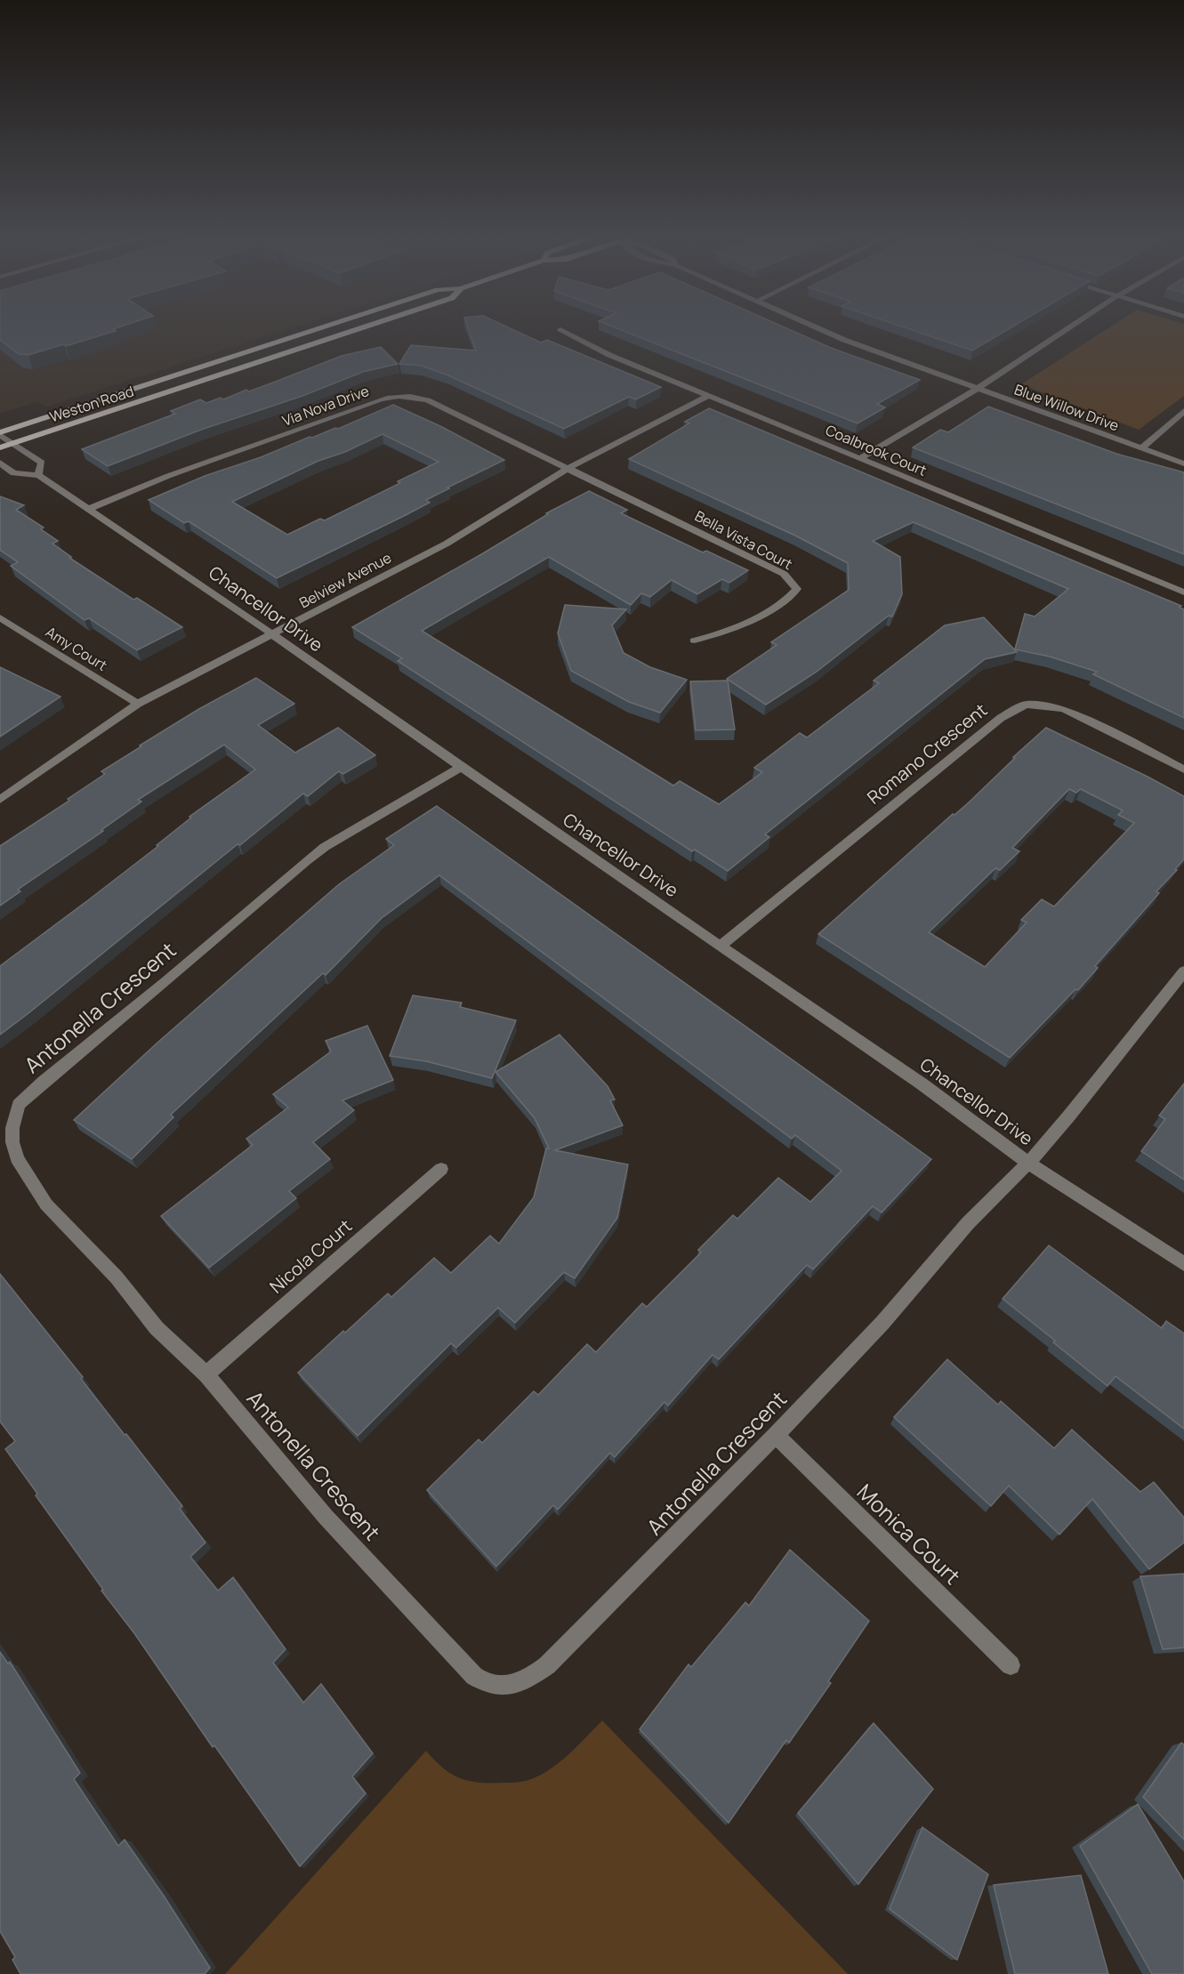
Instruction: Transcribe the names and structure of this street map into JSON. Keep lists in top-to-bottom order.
{
  "streets": {
    "main road": ["Weston Road"],
    "street": [
      "Via Nova Drive",
      "Blue Willow Drive",
      "Coalbrook Court",
      "Bella Vista Court",
      "Belview Avenue",
      "Chancellor Drive",
      "Amy Court",
      "Romano Crescent",
      "Antonella Crescent",
      "Nicola Court",
      "Monica Court"
    ]
  },
  "crossings": [
    ["Via Nova Drive", "Bella Vista Court"],
    ["Via Nova Drive", "Belview Avenue"],
    ["Via Nova Drive", "Chancellor Drive"],
    ["Coalbrook Court", "Belview Avenue"],
    ["Bella Vista Court", "Belview Avenue"],
    ["Belview Avenue", "Chancellor Drive"],
    ["Belview Avenue", "Amy Court"],
    ["Chancellor Drive", "Romano Crescent"],
    ["Chancellor Drive", "Antonella Crescent"],
    ["Antonella Crescent", "Nicola Court"],
    ["Antonella Crescent", "Monica Court"]
  ]
}
